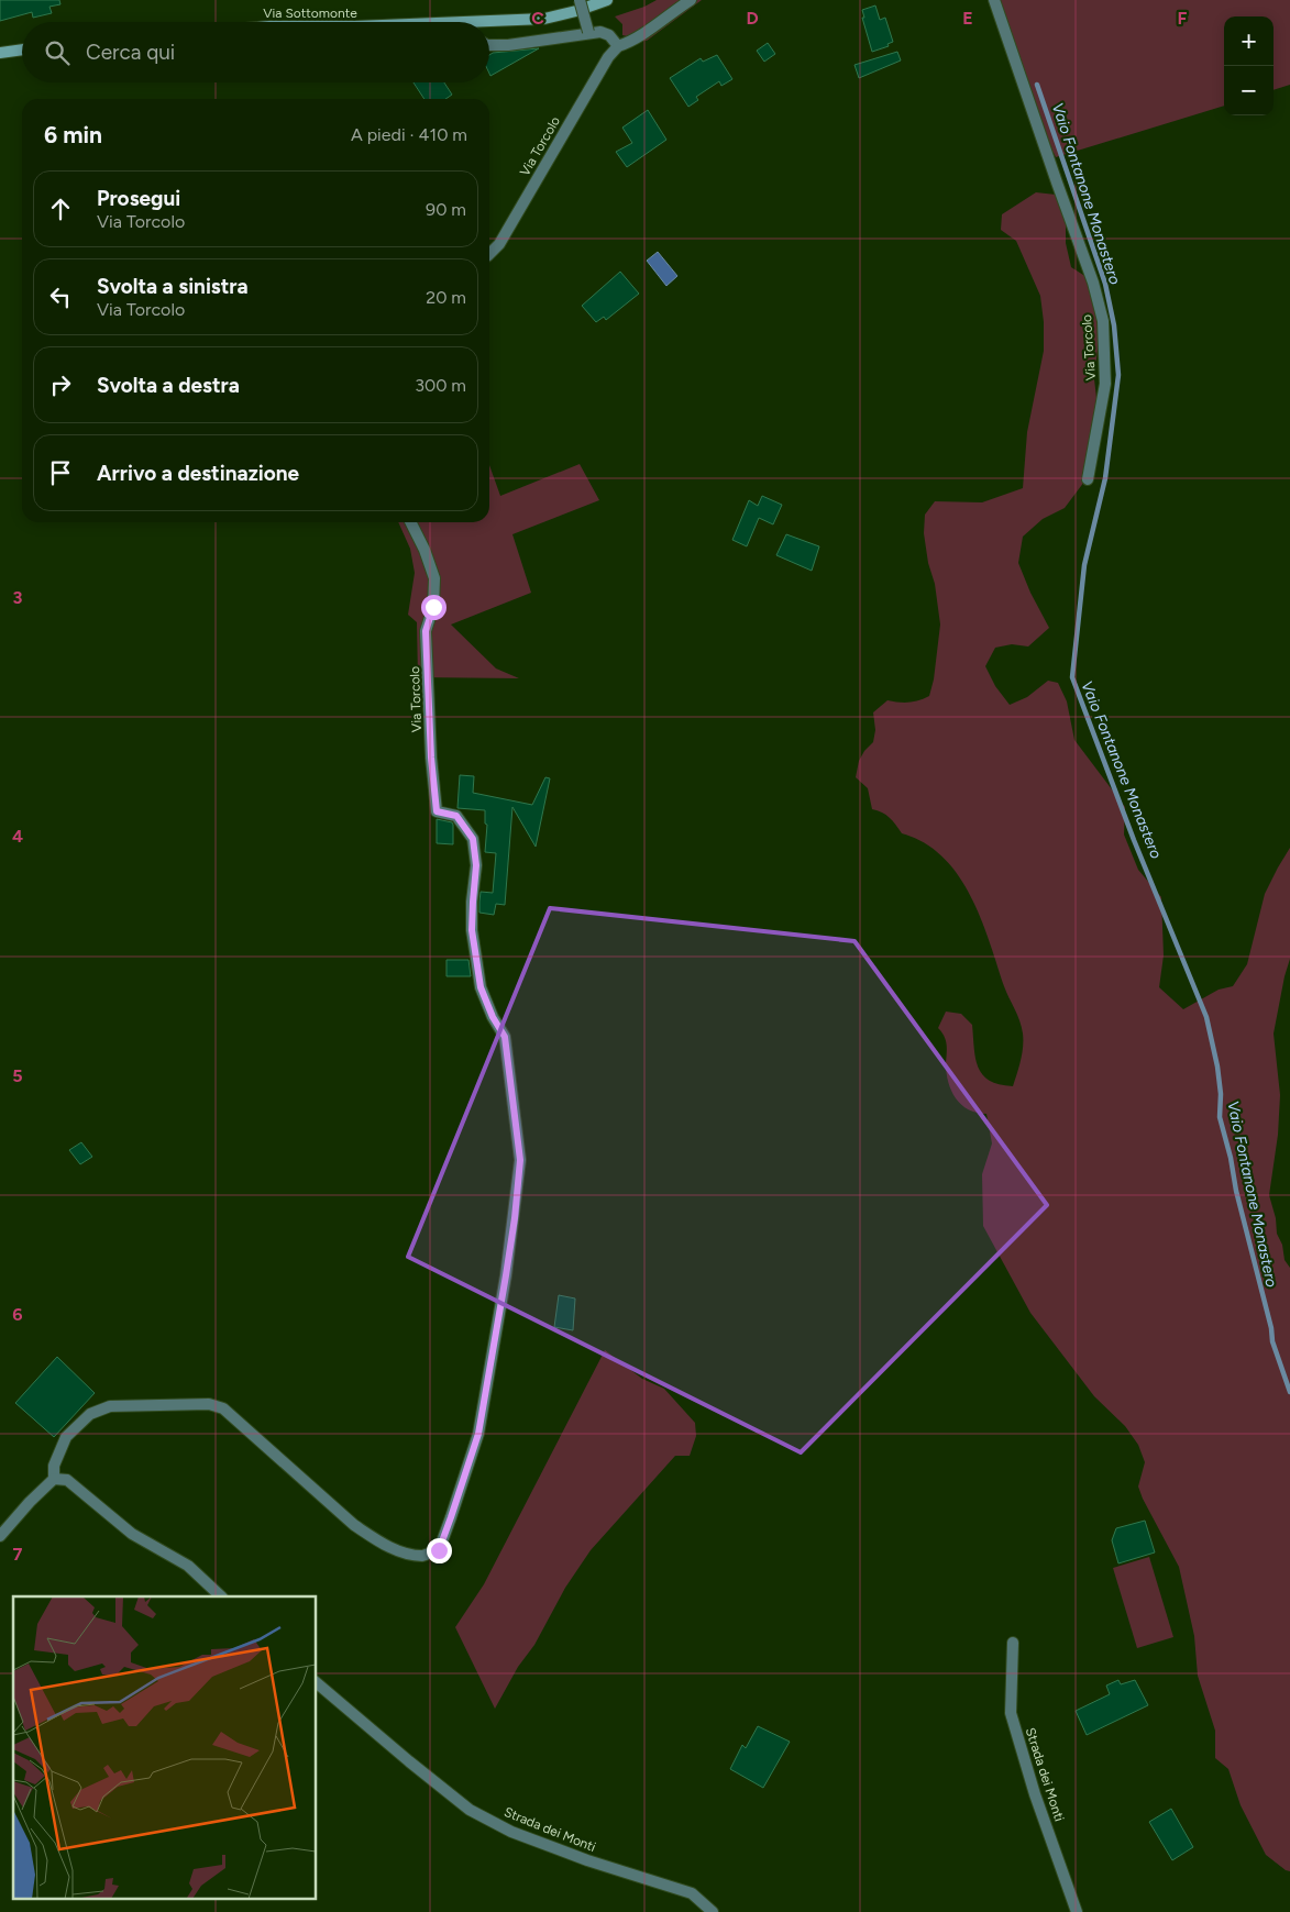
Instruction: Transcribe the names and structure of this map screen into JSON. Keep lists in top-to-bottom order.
{
  "streets": {
    "main road": ["Via Sottomonte"],
    "street": ["Via Torcolo", "Strada dei Monti"]
  },
  "water": ["Vaio Fontanone Monastero"],
  "page": {
    "map_buttons": ["+", "−"],
    "search": "Cerca qui",
    "heading": ["6 min", "A piedi · 410 m"],
    "list": [
      ["Prosegui", "Via Torcolo", "90 m"],
      ["Svolta a sinistra", "Via Torcolo", "20 m"],
      ["Svolta a destra", "300 m"],
      "Arrivo a destinazione"
    ]
  },
  "grid": {
    "columns": [
      "C",
      "D",
      "E",
      "F"
    ],
    "rows": [
      "3",
      "4",
      "5",
      "6",
      "7"
    ]
  }
}
